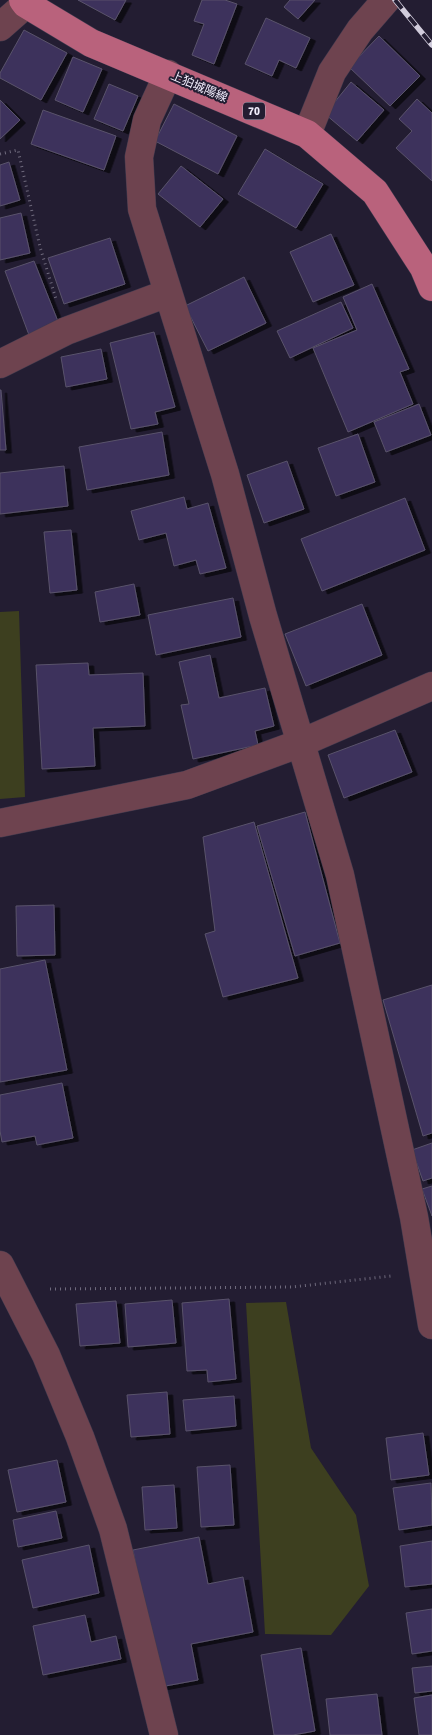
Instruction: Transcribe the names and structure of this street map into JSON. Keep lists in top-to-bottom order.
{
  "streets": {
    "main road": ["上狛城陽線", "70"]
  }
}
